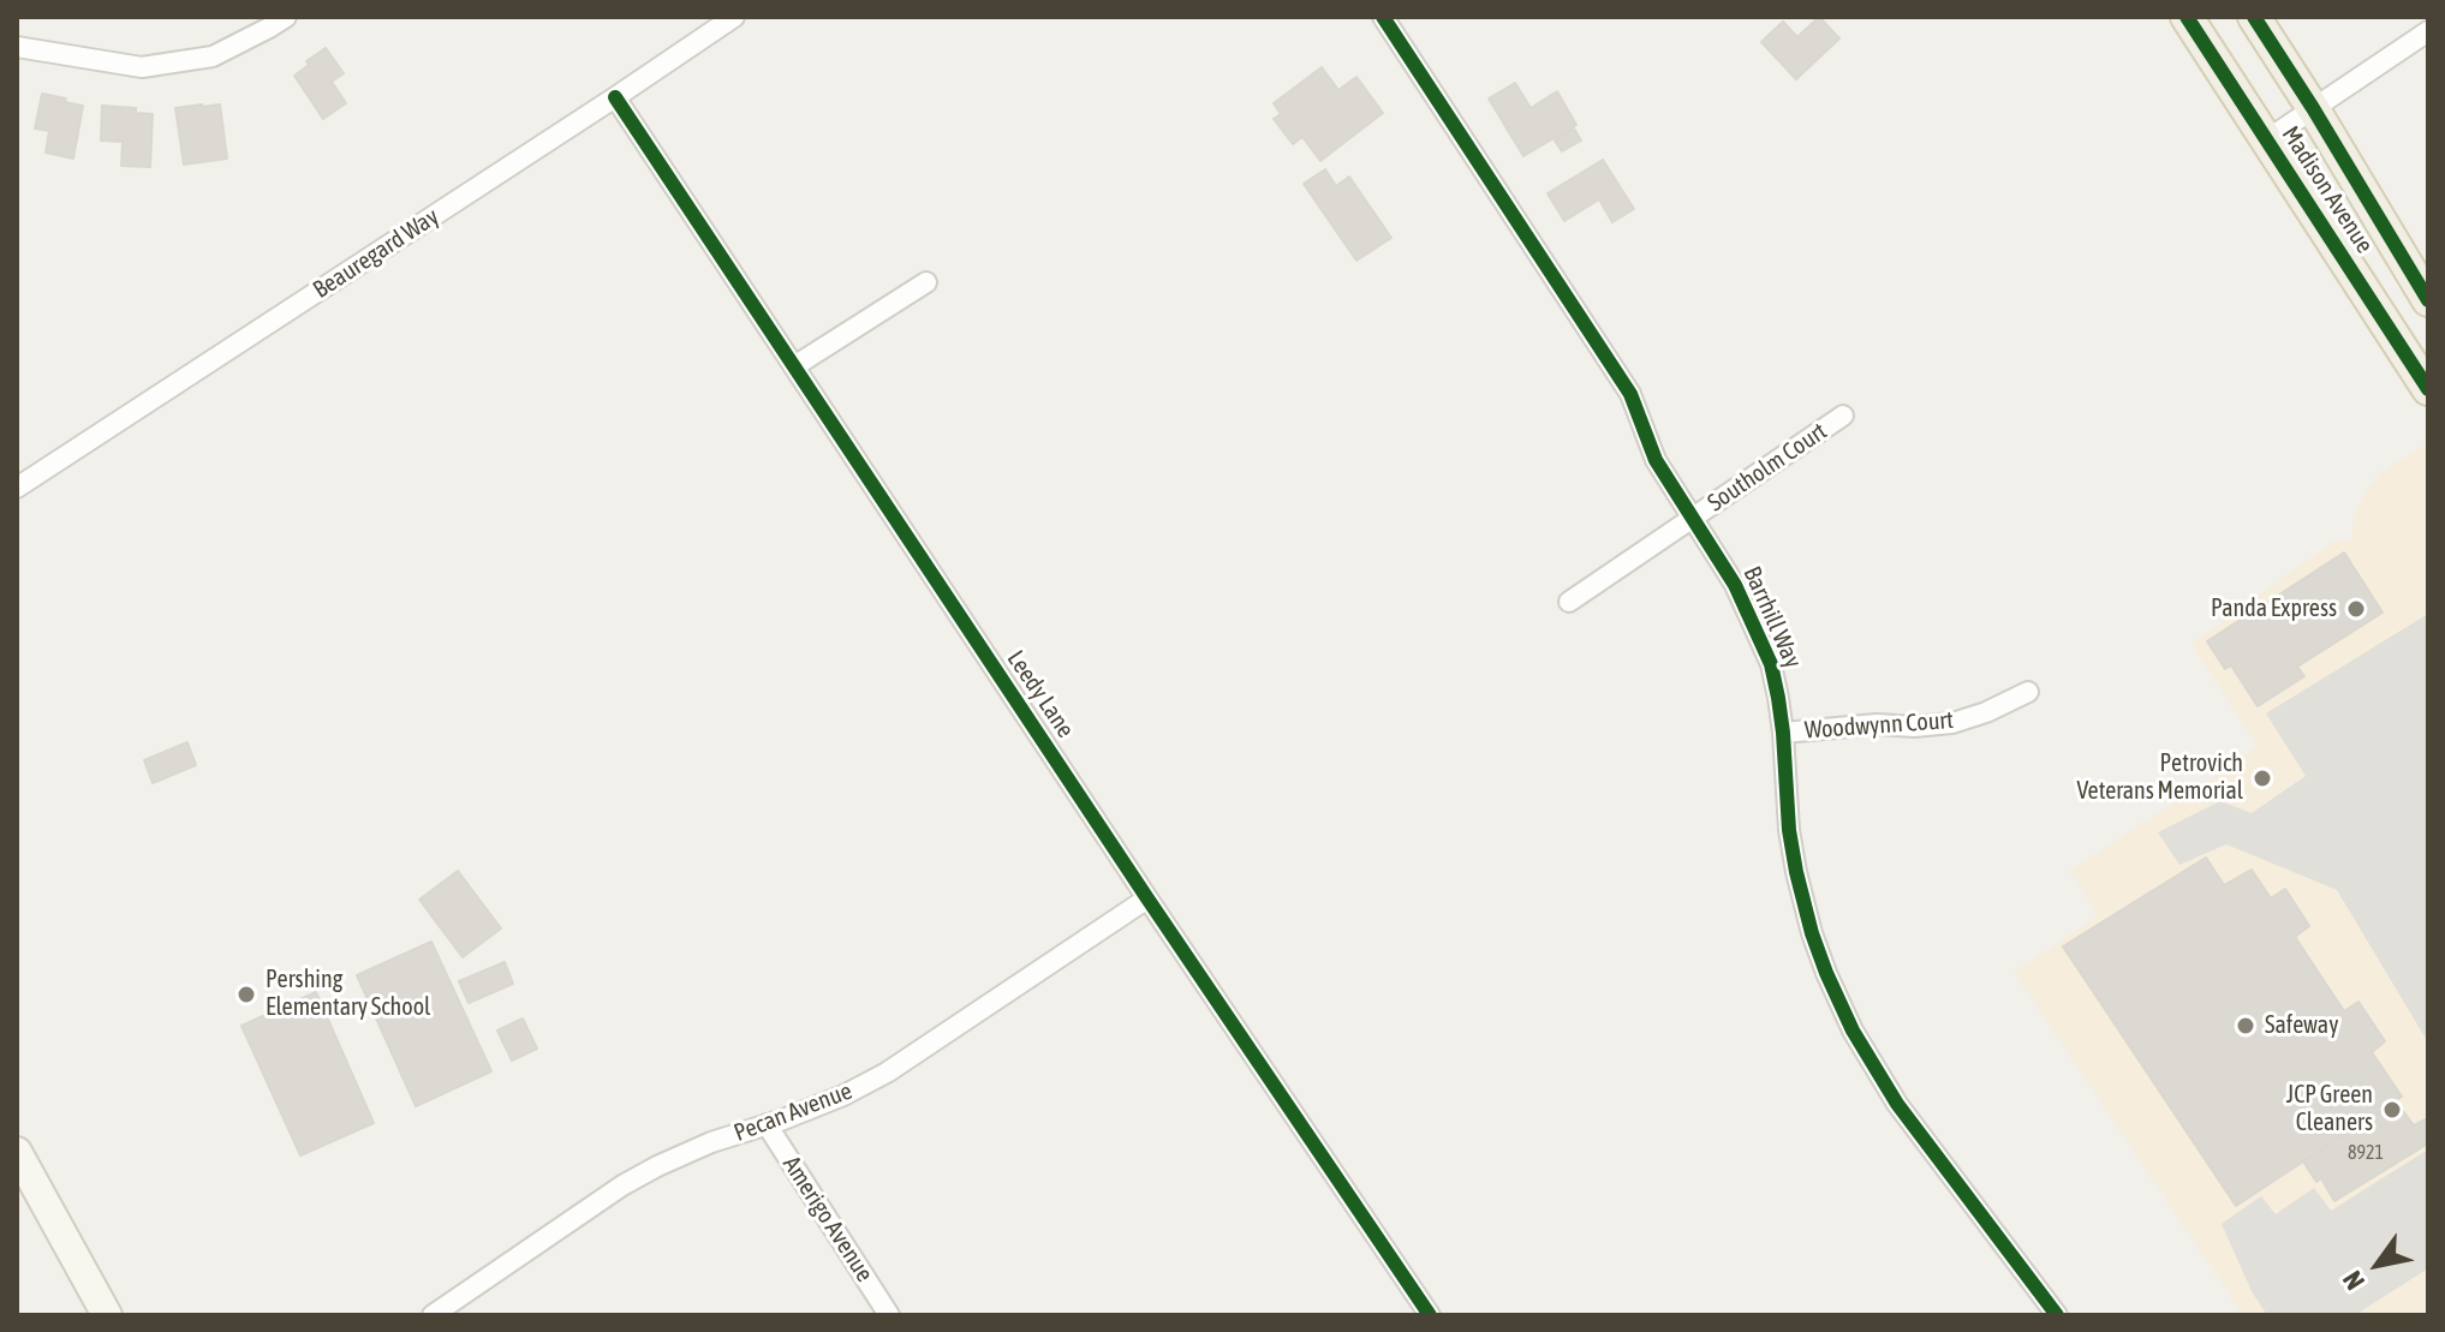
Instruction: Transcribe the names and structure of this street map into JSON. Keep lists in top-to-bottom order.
{
  "streets": {
    "main road": ["Madison Avenue"],
    "street": [
      "Beauregard Way",
      "Southolm Court",
      "Barrhill Way",
      "Leedy Lane",
      "Woodwynn Court",
      "Pecan Avenue",
      "Amerigo Avenue"
    ]
  },
  "crossings": [
    ["Beauregard Way", "Leedy Lane"],
    ["Southolm Court", "Barrhill Way"],
    ["Barrhill Way", "Woodwynn Court"],
    ["Leedy Lane", "Pecan Avenue"],
    ["Pecan Avenue", "Amerigo Avenue"]
  ],
  "places": [
    "Panda Express",
    "Petrovich Veterans Memorial",
    "Pershing Elementary School",
    "Safeway",
    "JCP Green Cleaners"
  ],
  "house_numbers": ["8921"],
  "north": "bottom left"
}
